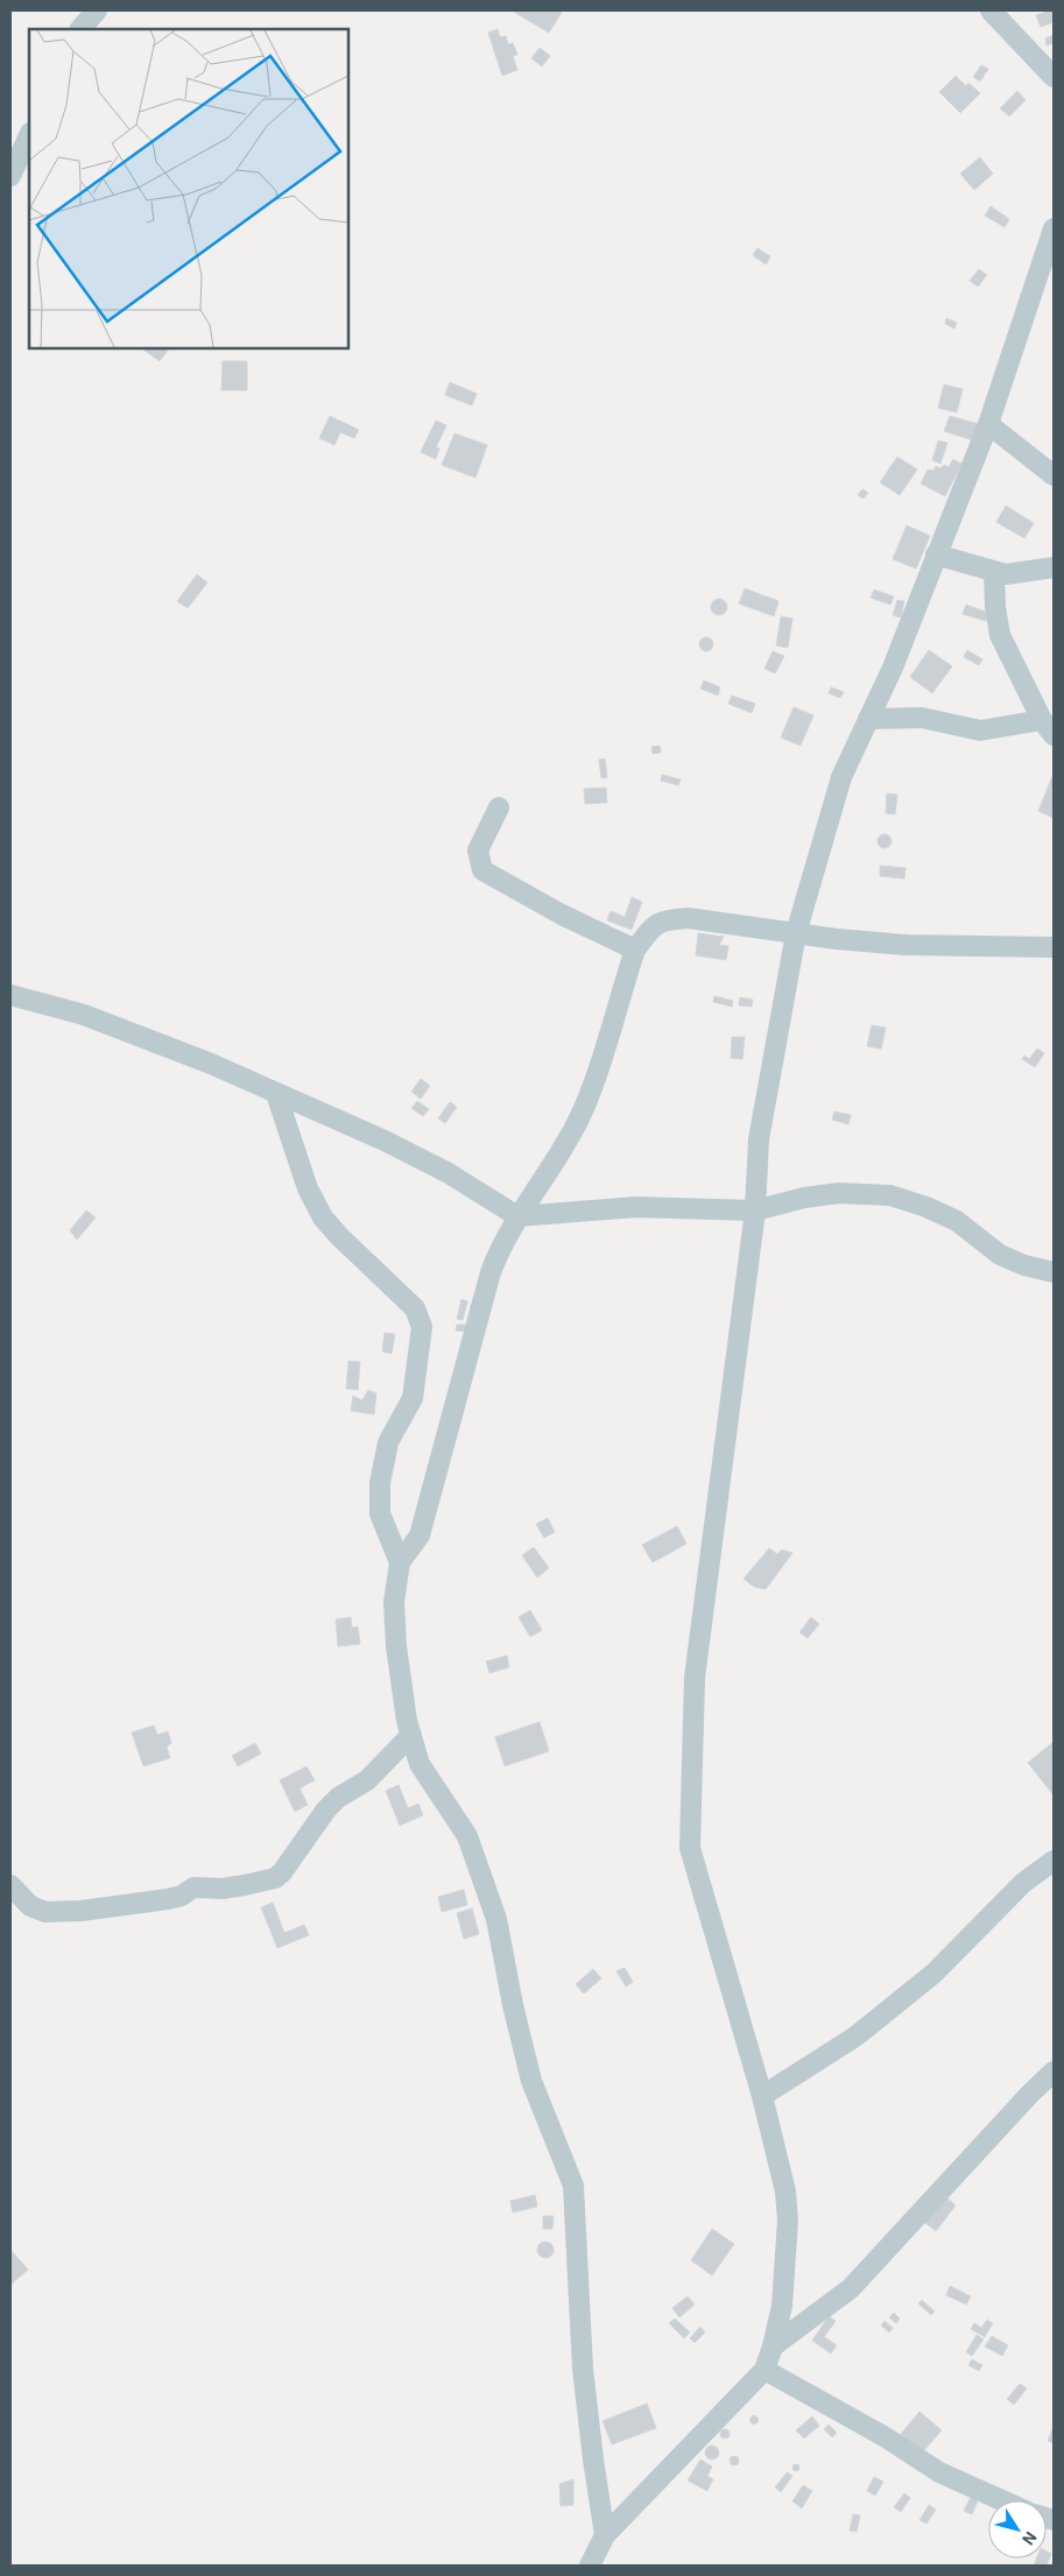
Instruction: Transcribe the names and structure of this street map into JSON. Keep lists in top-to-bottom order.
{
  "north": "bottom right"
}
